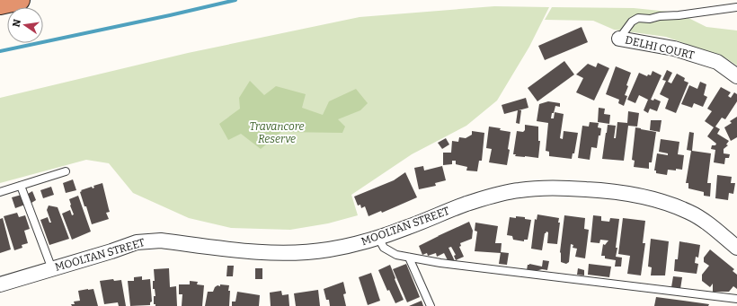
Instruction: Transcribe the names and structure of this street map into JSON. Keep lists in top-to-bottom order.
{
  "streets": {
    "street": ["DELHI COURT", "MOOLTAN STREET"]
  },
  "parks": ["Travancore Reserve"],
  "north": "left"
}
